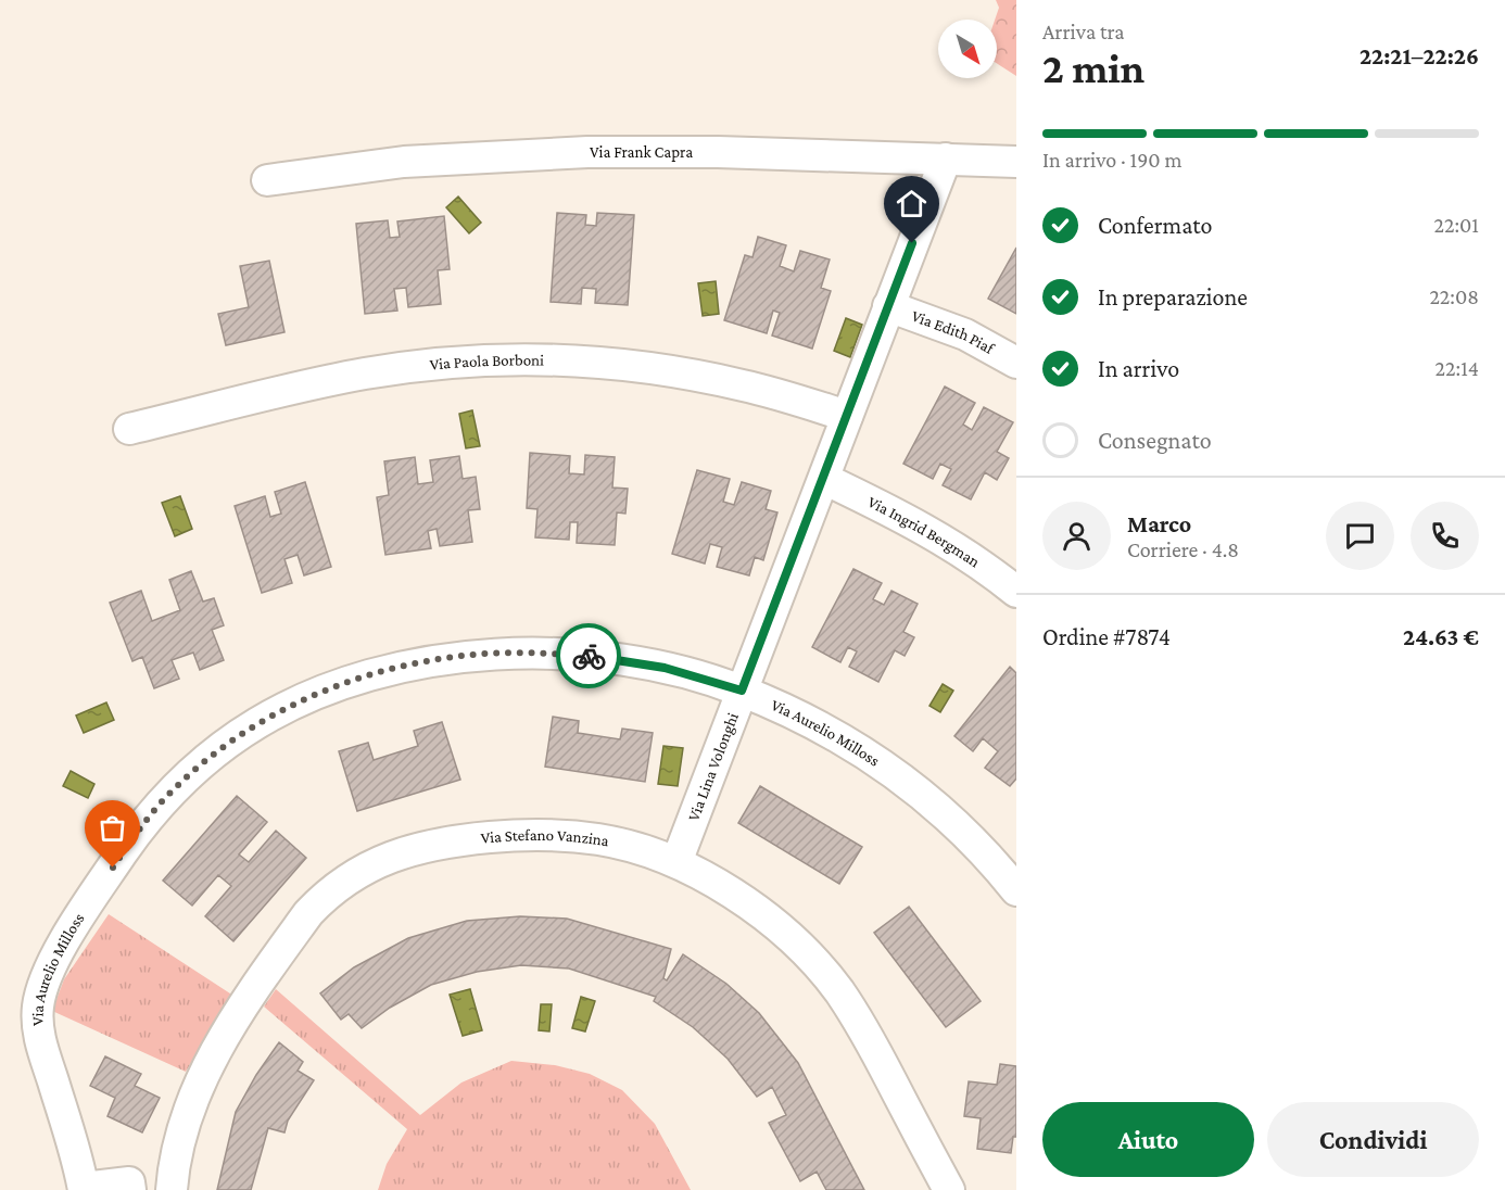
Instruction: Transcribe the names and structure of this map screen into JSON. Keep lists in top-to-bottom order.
{
  "streets": {
    "street": [
      "Via Frank Capra",
      "Via Edith Piaf",
      "Via Paola Borboni",
      "Via Ingrid Bergman",
      "Via Aurelio Milloss",
      "Via Lina Volonghi",
      "Via Stefano Vanzina"
    ]
  },
  "crossings": [
    ["Via Frank Capra", "Via Lina Volonghi"],
    ["Via Edith Piaf", "Via Lina Volonghi"],
    ["Via Paola Borboni", "Via Lina Volonghi"],
    ["Via Ingrid Bergman", "Via Lina Volonghi"],
    ["Via Aurelio Milloss", "Via Lina Volonghi"],
    ["Via Lina Volonghi", "Via Stefano Vanzina"]
  ],
  "north": "bottom right",
  "page": {
    "heading": ["2 min", "Arriva tra", "22:21–22:26"],
    "panel": [
      "Marco",
      "Corriere · 4.8",
      "Ordine #7874",
      "24.63 €"
    ],
    "bar": "In arrivo · 190 m",
    "list": [
      ["Confermato", "22:01"],
      ["In preparazione", "22:08"],
      ["In arrivo", "22:14"],
      "Consegnato"
    ],
    "buttons": ["Aiuto", "Condividi"]
  }
}
